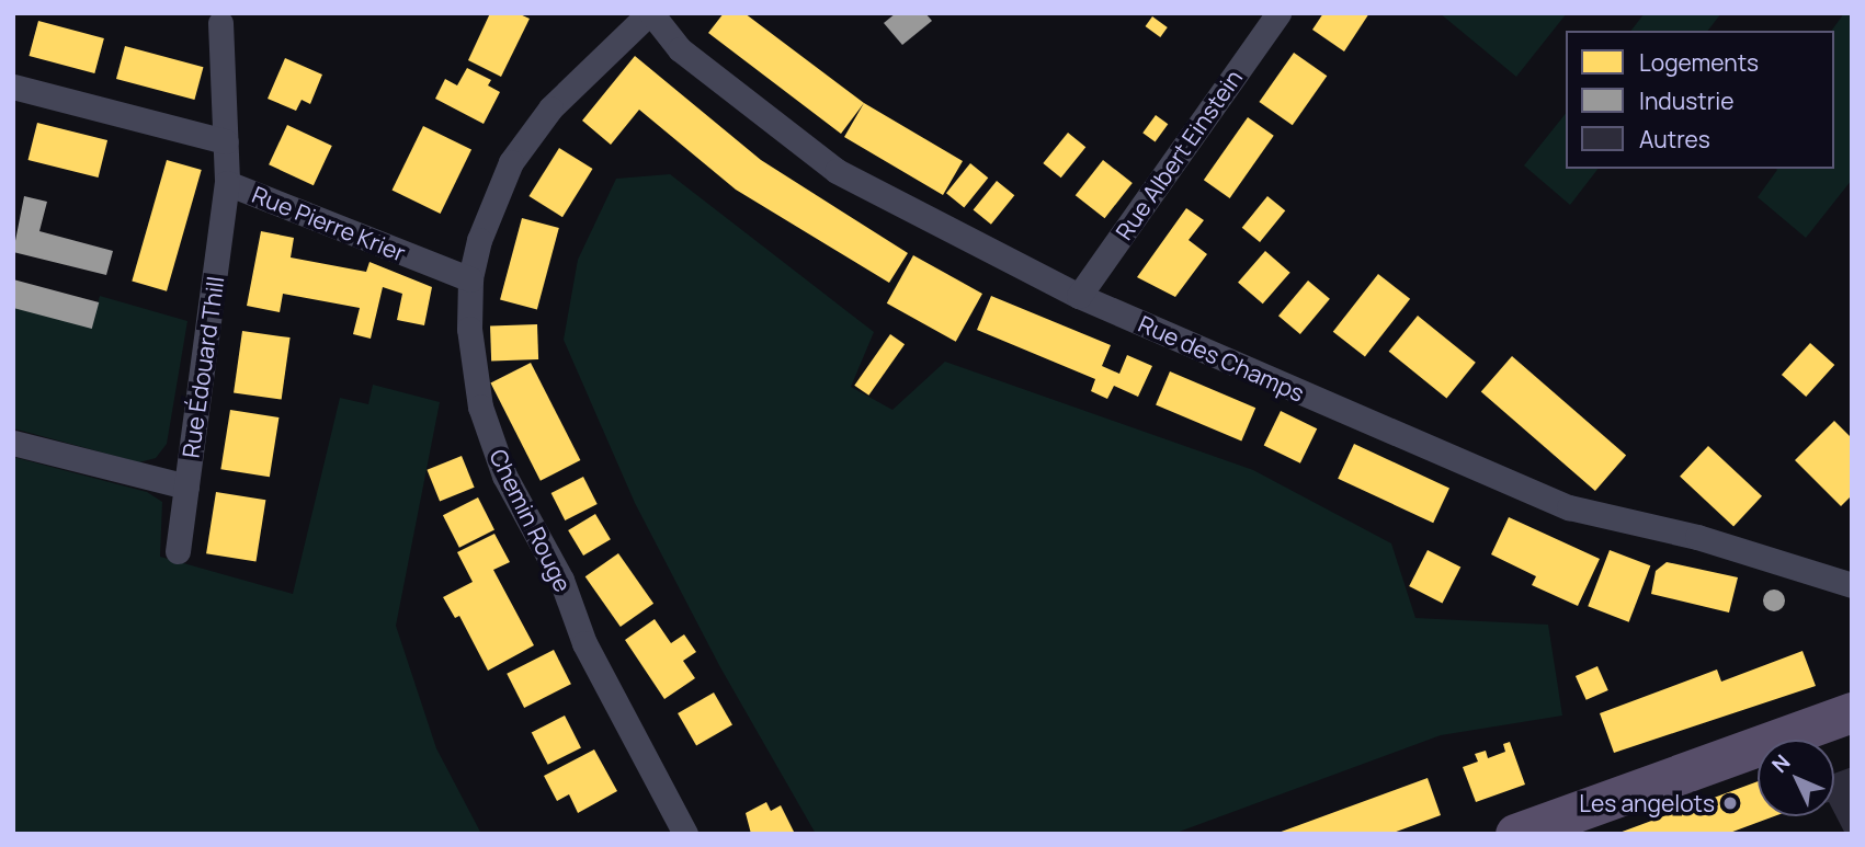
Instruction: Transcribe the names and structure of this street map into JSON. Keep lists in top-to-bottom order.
{
  "streets": {
    "street": [
      "Rue Albert Einstein",
      "Rue Pierre Krier",
      "Rue des Champs",
      "Rue Édouard Thill",
      "Chemin Rouge"
    ]
  },
  "crossings": [
    ["Rue Albert Einstein", "Rue des Champs"],
    ["Rue Pierre Krier", "Rue Édouard Thill"],
    ["Rue Pierre Krier", "Chemin Rouge"],
    ["Rue des Champs", "Chemin Rouge"]
  ],
  "places": ["Les angelots"],
  "legend": ["Logements", "Industrie", "Autres"],
  "north": "top left"
}
